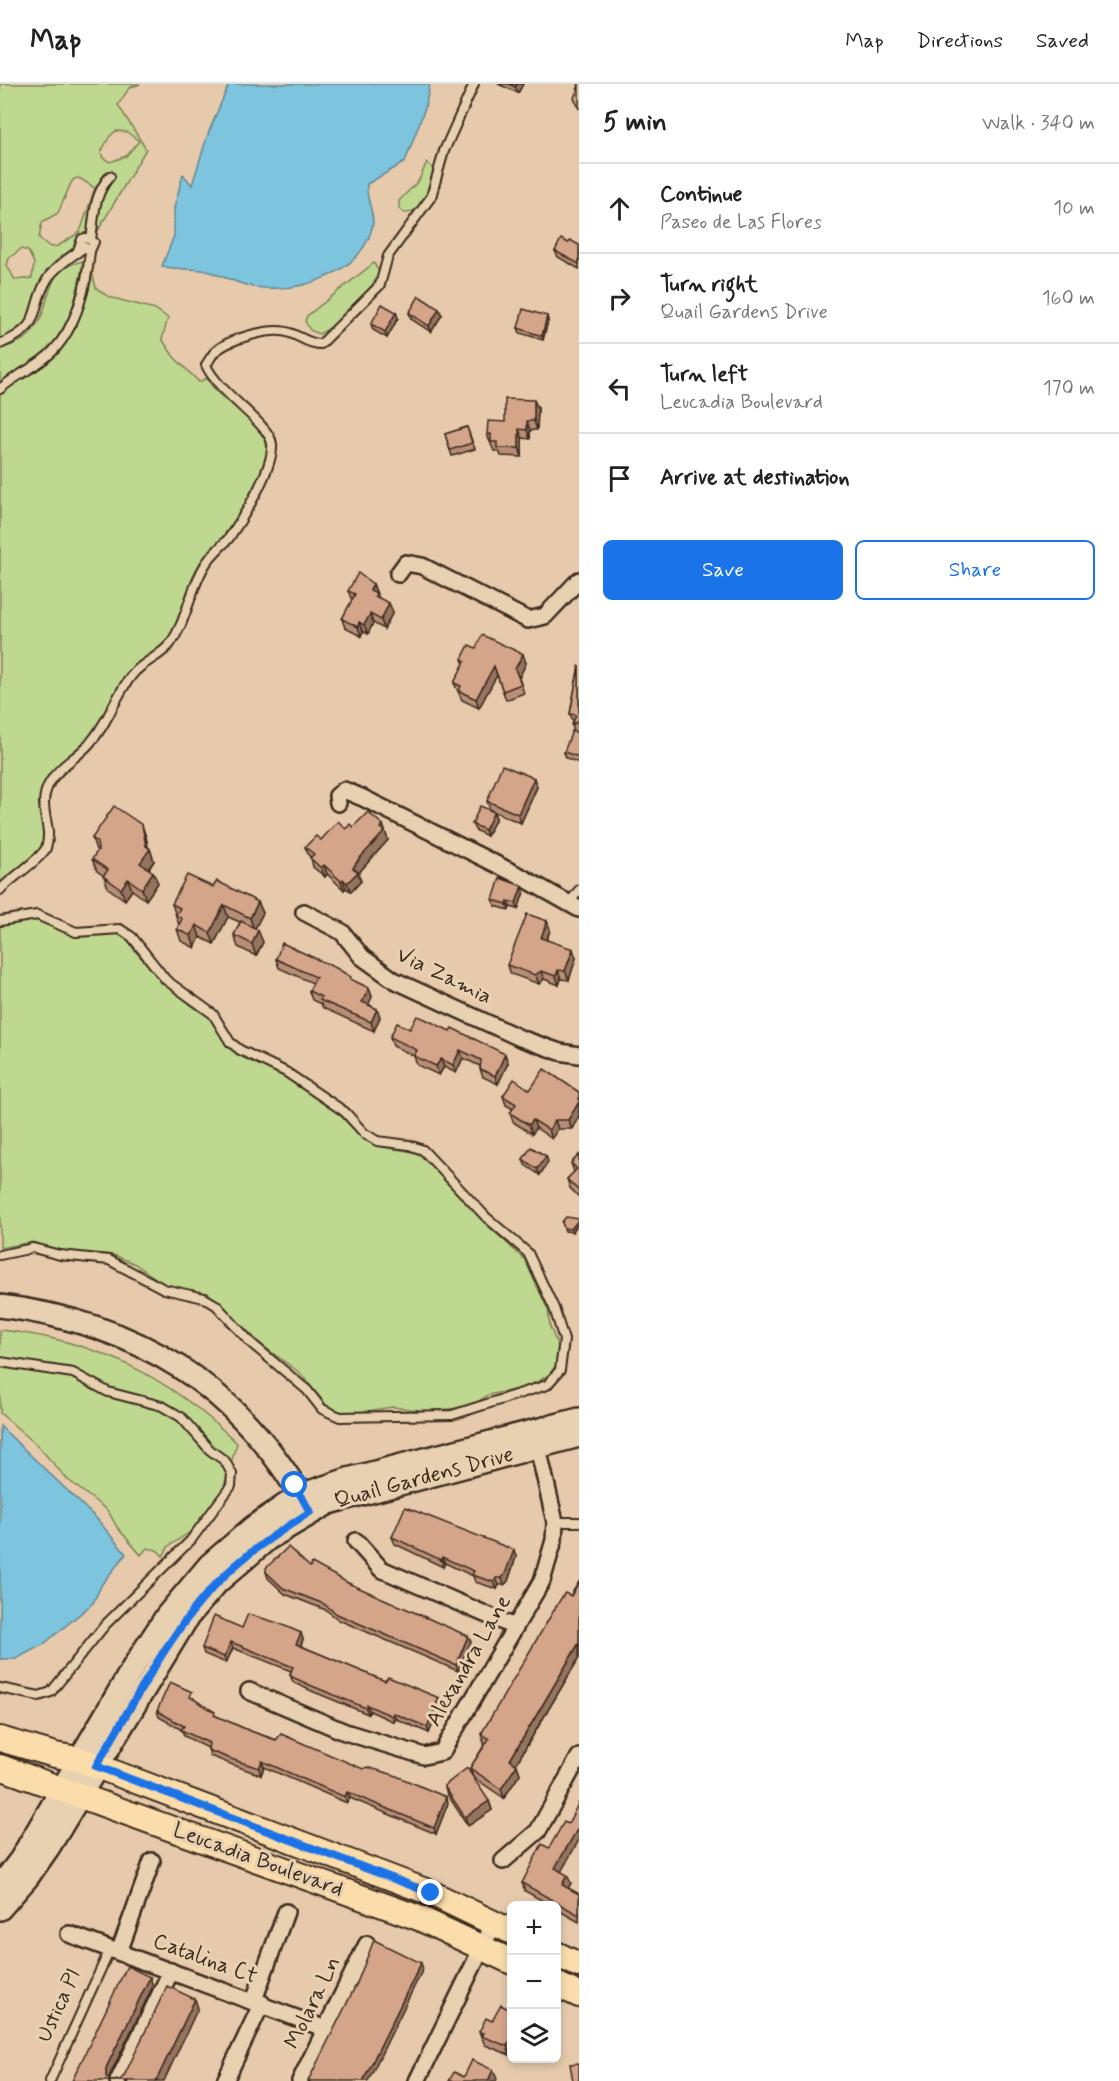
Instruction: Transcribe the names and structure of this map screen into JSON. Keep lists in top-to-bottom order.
{
  "streets": {
    "main road": ["Quail Gardens Drive", "Leucadia Boulevard"],
    "street": [
      "Via Zamia",
      "Alexandra Lane",
      "Catalina Ct",
      "Molara Ln",
      "Ustica Pl"
    ]
  },
  "crossings": [
    ["Quail Gardens Drive", "Alexandra Lane"],
    ["Quail Gardens Drive", "Leucadia Boulevard"],
    ["Catalina Ct", "Molara Ln"],
    ["Catalina Ct", "Ustica Pl"]
  ],
  "page": {
    "header": "Map",
    "nav": ["Map", "Directions", "Saved"],
    "heading": ["5 min", "Walk · 340 m"],
    "list": [
      ["Continue", "Paseo de Las Flores", "10 m"],
      ["Turn right", "Quail Gardens Drive", "160 m"],
      ["Turn left", "Leucadia Boulevard", "170 m"],
      "Arrive at destination"
    ],
    "buttons": ["Save", "Share"],
    "map_buttons": ["+", "−"]
  }
}
